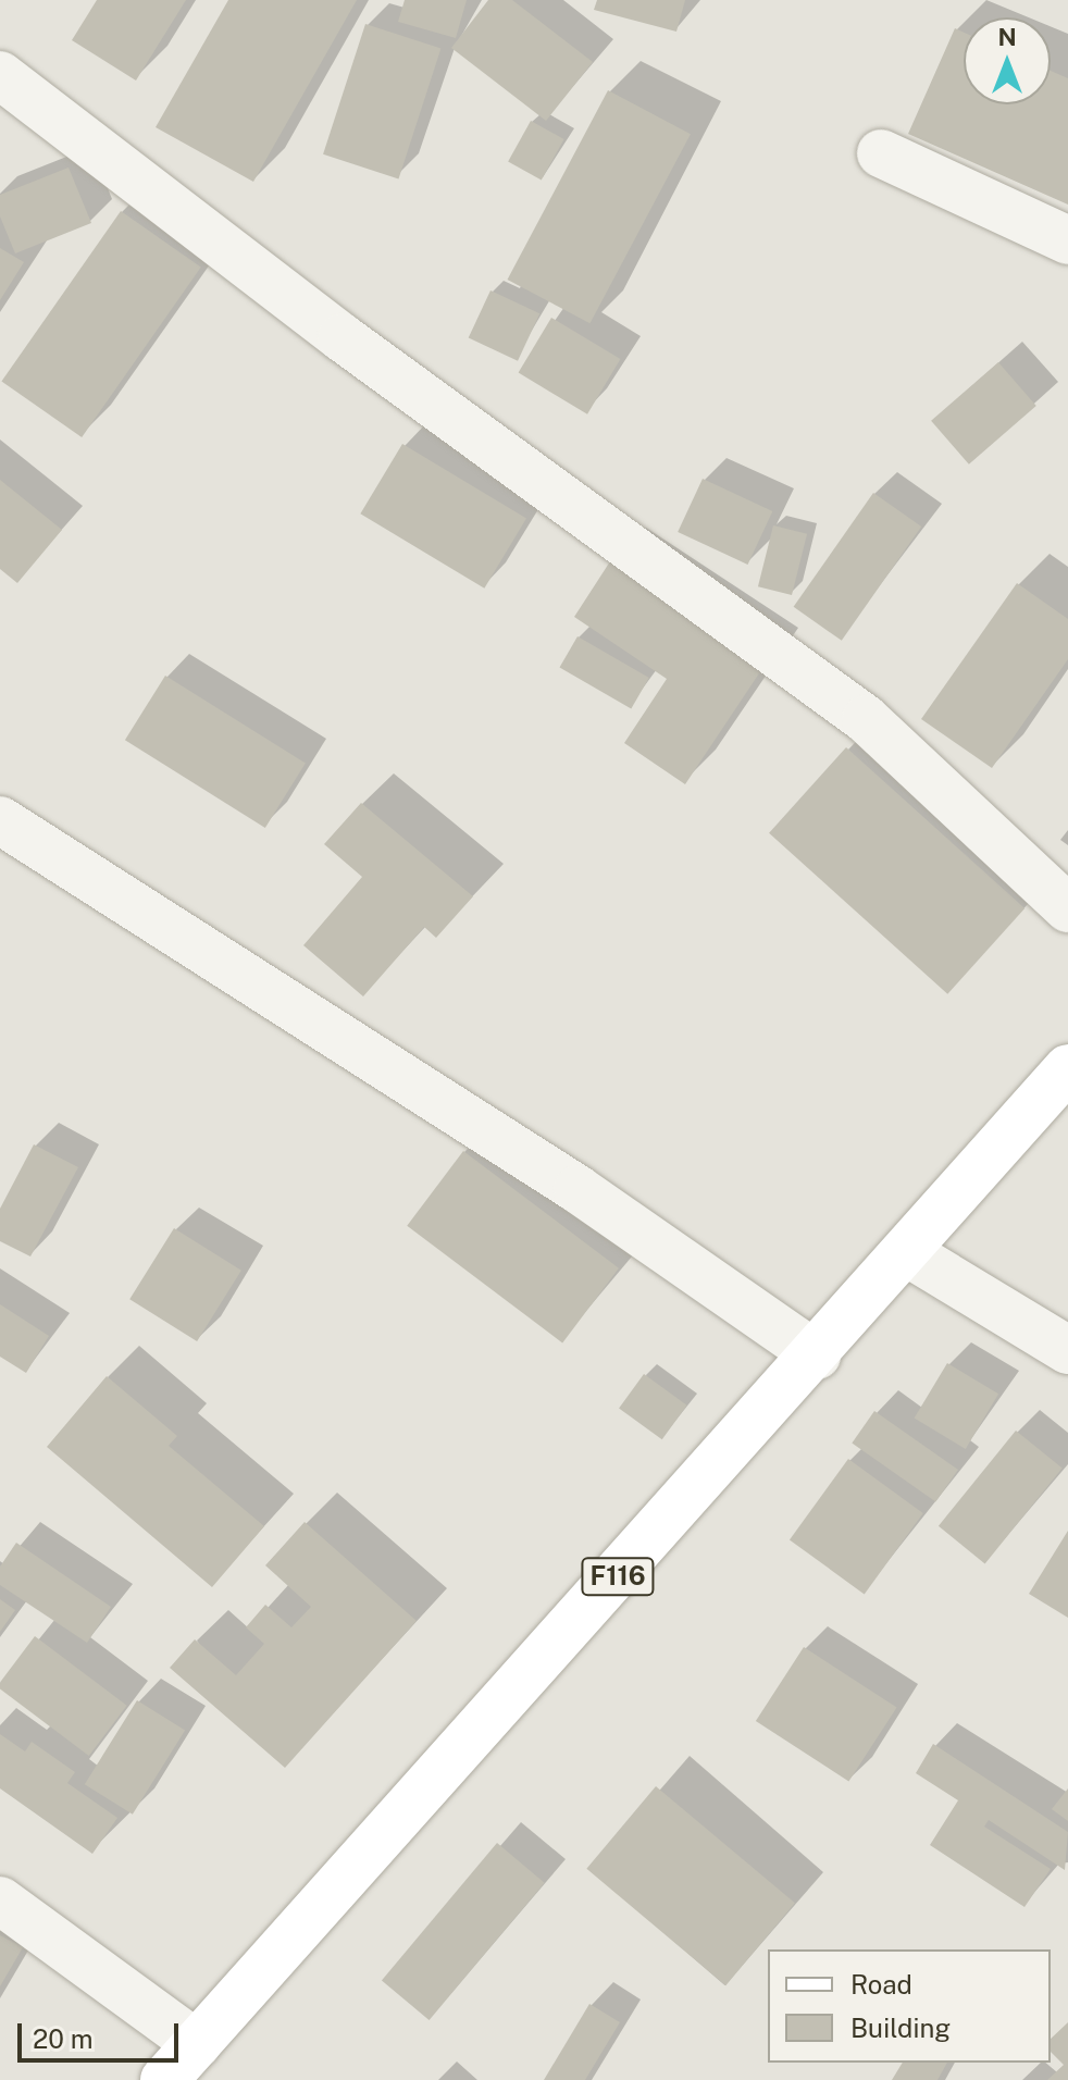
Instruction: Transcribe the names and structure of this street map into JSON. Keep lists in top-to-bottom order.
{
  "streets": {
    "main road": ["F116"]
  },
  "legend": ["Road", "Building"],
  "scale_bar": "20 m",
  "north": "top"
}
